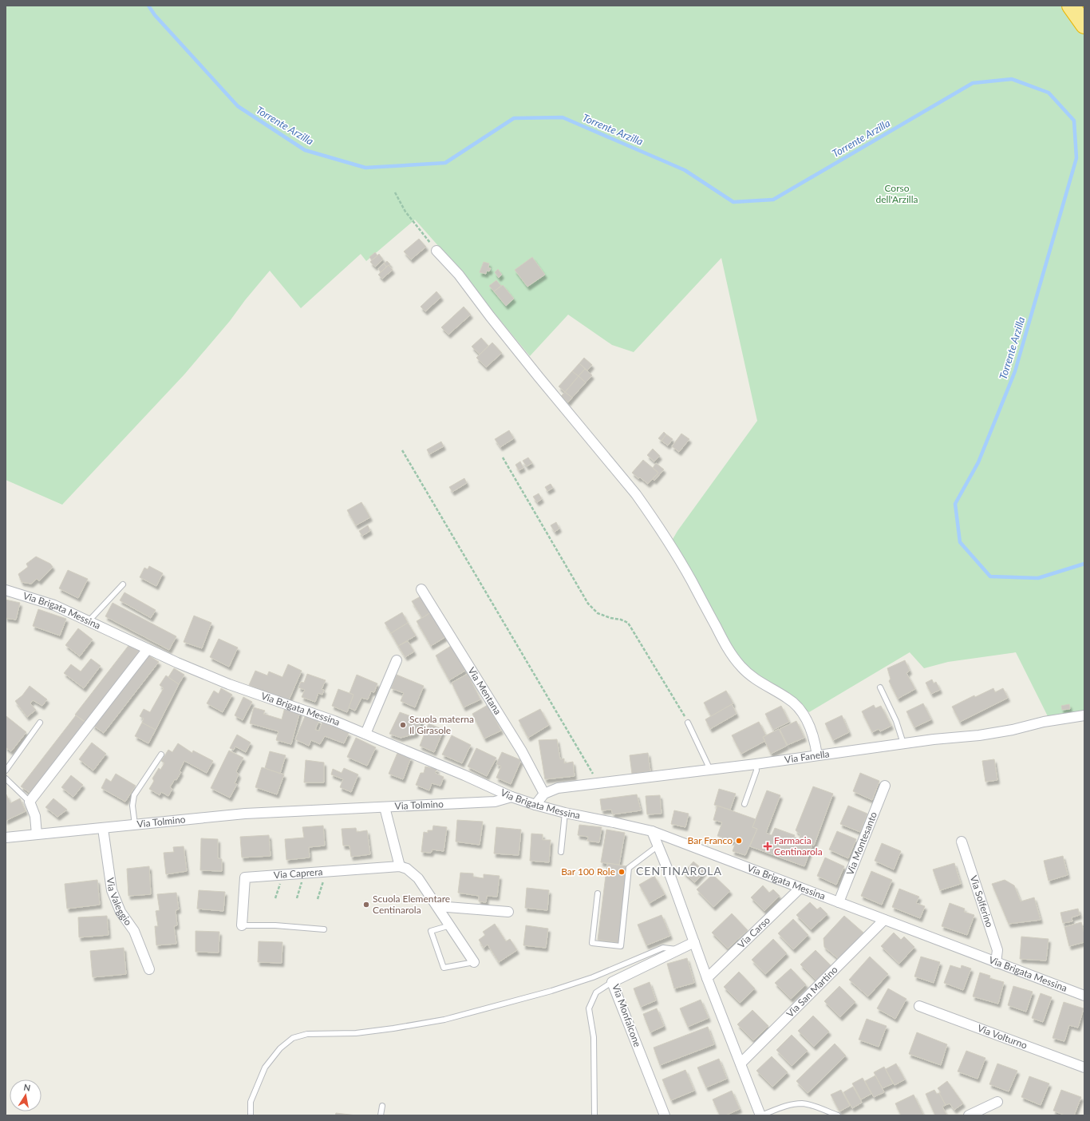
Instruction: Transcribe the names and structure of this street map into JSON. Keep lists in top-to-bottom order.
{
  "streets": {
    "street": [
      "Via Brigata Messina",
      "Via Mentana",
      "Via Fanella",
      "Via Tolmino",
      "Via Montesanto",
      "Via Caprera",
      "Via Valeggio",
      "Via Solferino",
      "Via Carso",
      "Via San Martino",
      "Via Monfalcone",
      "Via Volturno"
    ]
  },
  "crossings": [
    ["Via Brigata Messina", "Via Tolmino"],
    ["Via Brigata Messina", "Via Montesanto"],
    ["Via Brigata Messina", "Via Solferino"],
    ["Via Brigata Messina", "Via Carso"],
    ["Via Brigata Messina", "Via San Martino"],
    ["Via Mentana", "Via Fanella"],
    ["Via Tolmino", "Via Valeggio"]
  ],
  "districts": ["CENTINAROLA"],
  "water": ["Torrente Arzilla"],
  "parks": ["Corso dell'Arzilla"],
  "places": {
    "other": [
      "Scuola materna Il Girasole",
      "Bar Franco",
      "Bar 100 Role",
      "Scuola Elementare Centinarola"
    ],
    "health": ["Farmacia Centinarola"]
  },
  "north": "top"
}
